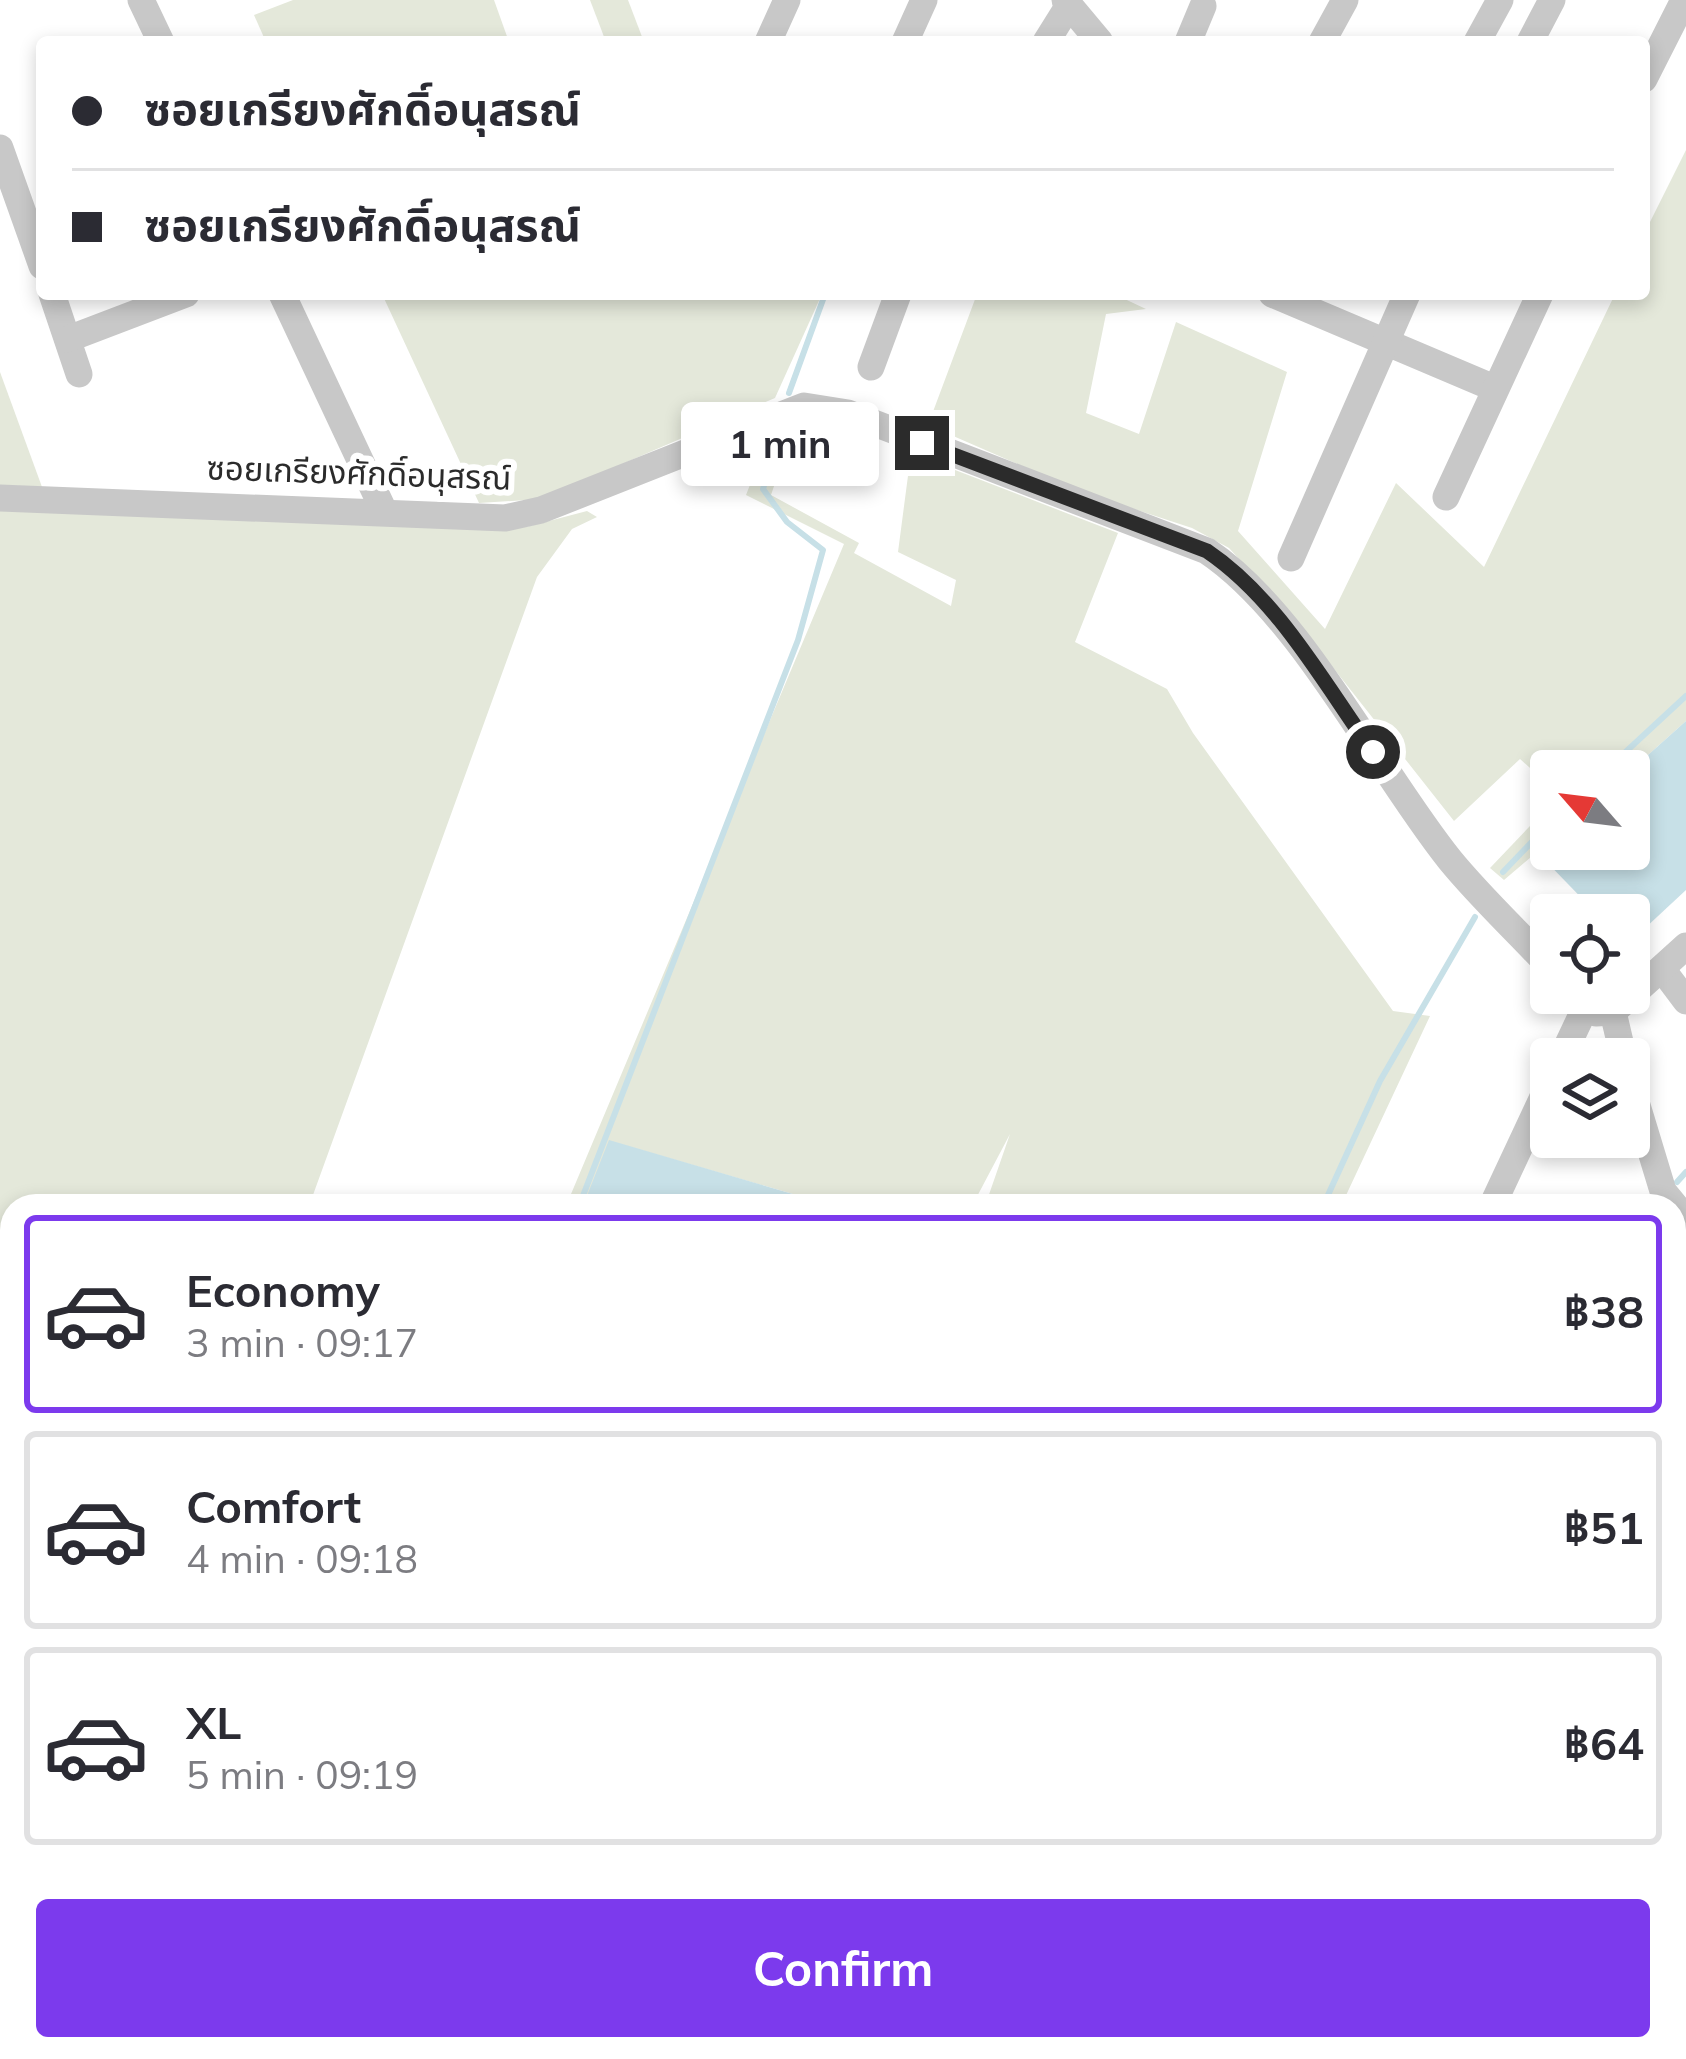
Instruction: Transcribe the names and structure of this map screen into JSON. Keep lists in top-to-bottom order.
{
  "streets": {
    "street": ["ซอยเกรียงศักดิ์อนุสรณ์"]
  },
  "north": "top left",
  "page": {
    "banner": ["ซอยเกรียงศักดิ์อนุสรณ์", "ซอยเกรียงศักดิ์อนุสรณ์"],
    "bubble": "1 min",
    "list": [
      {
        "name": "Economy",
        "note": "3 min · 09:17",
        "value": "฿38"
      },
      {
        "name": "Comfort",
        "note": "4 min · 09:18",
        "value": "฿51"
      },
      {
        "name": "XL",
        "note": "5 min · 09:19",
        "value": "฿64"
      }
    ],
    "buttons": "Confirm"
  }
}
